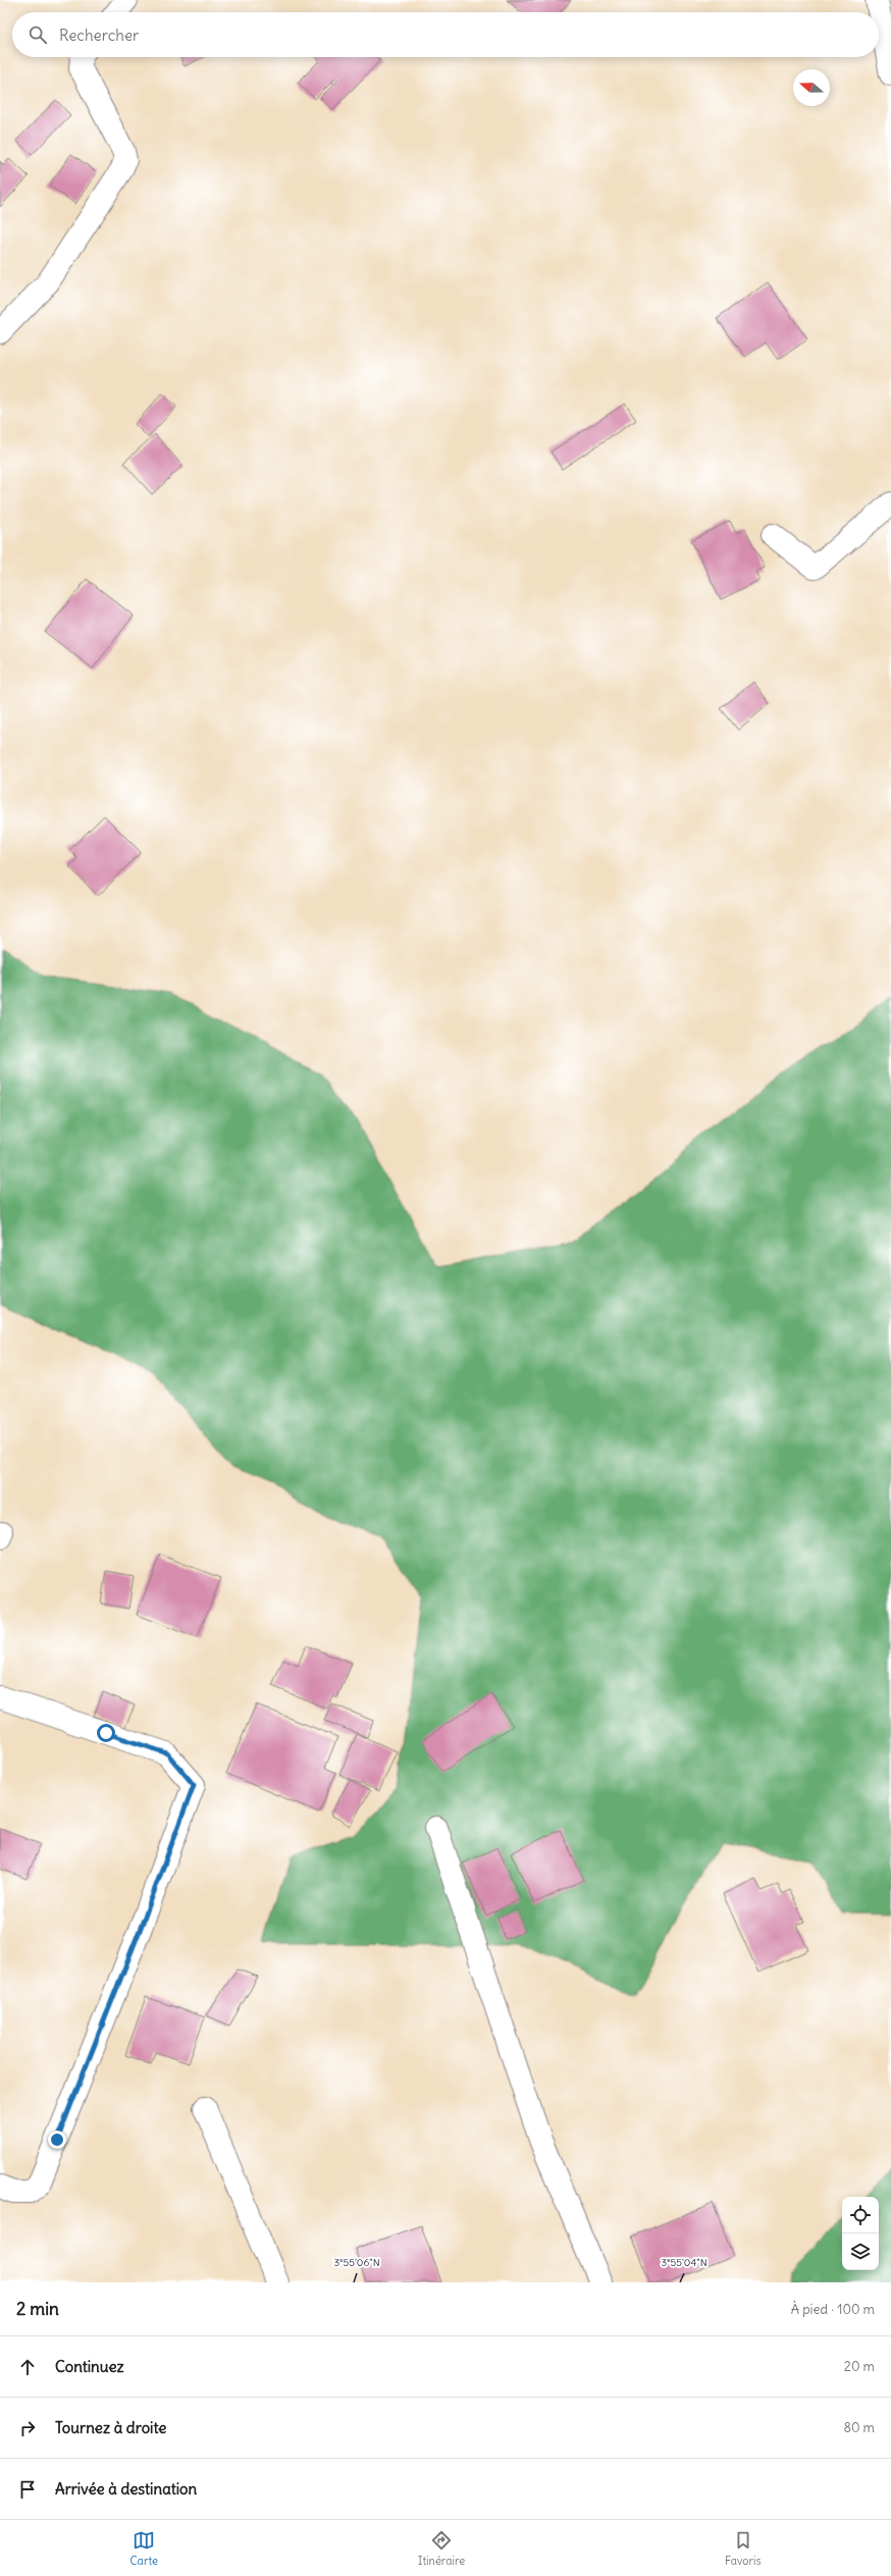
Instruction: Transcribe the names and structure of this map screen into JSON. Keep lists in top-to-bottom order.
{
  "north": "left",
  "page": {
    "search": "Rechercher",
    "heading": ["2 min", "À pied · 100 m"],
    "list": [
      ["Continuez", "20 m"],
      ["Tournez à droite", "80 m"],
      "Arrivée à destination"
    ],
    "nav": ["Carte", "Itinéraire", "Favoris"]
  },
  "coordinates": ["3°55'06\"N", "3°55'04\"N"]
}
